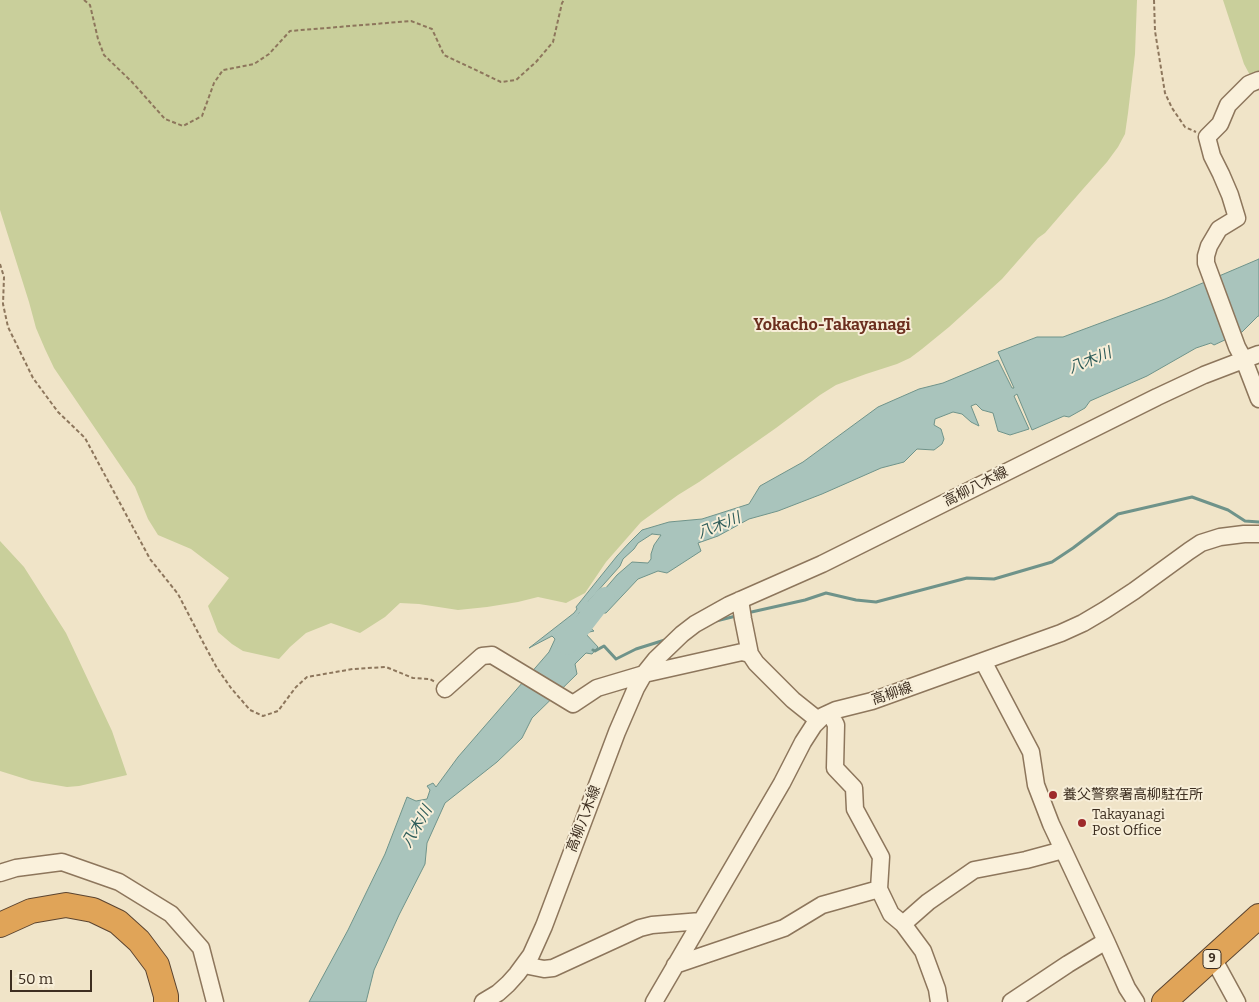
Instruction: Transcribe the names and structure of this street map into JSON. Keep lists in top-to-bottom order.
{
  "streets": {
    "highway": ["9"],
    "street": ["高柳八木線", "高柳線"]
  },
  "districts": ["Yokacho-Takayanagi"],
  "water": ["八木川"],
  "places": ["養父警察署高柳駐在所", "Takayanagi Post Office"],
  "scale_bar": "50 m"
}
